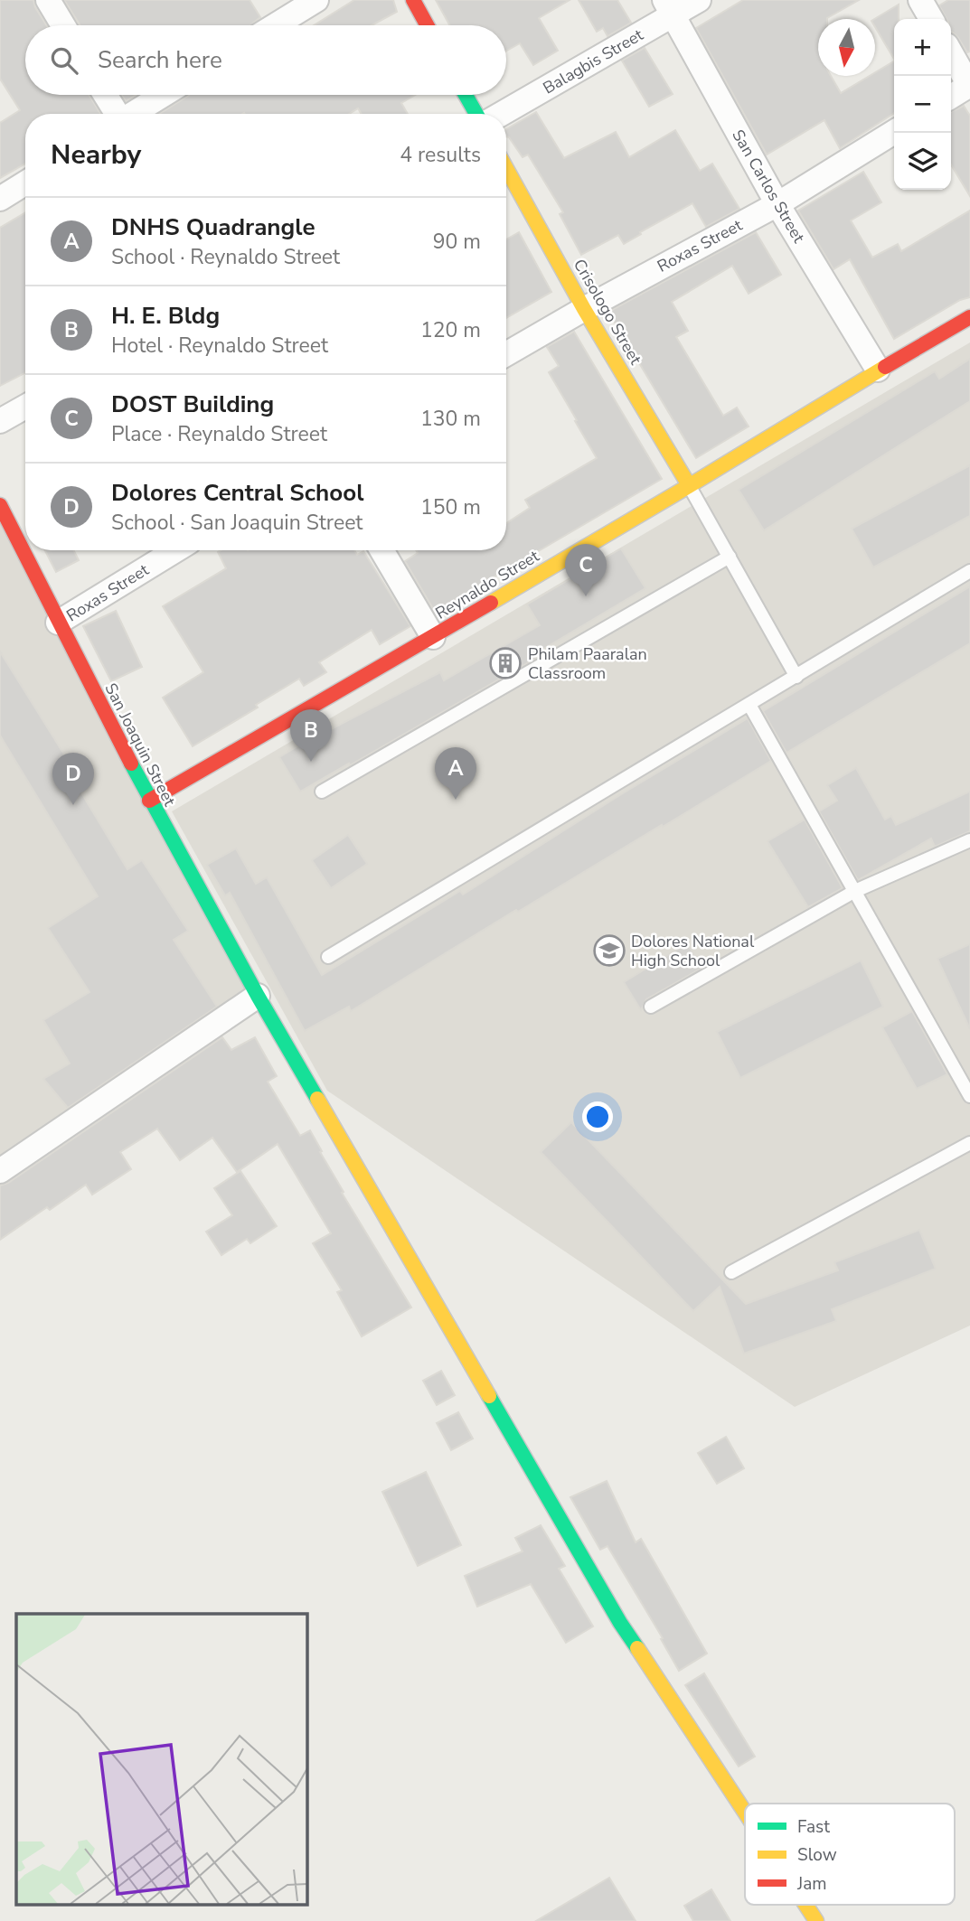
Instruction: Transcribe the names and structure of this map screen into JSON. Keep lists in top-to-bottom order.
{
  "streets": {
    "street": [
      "Balagbis Street",
      "San Carlos Street",
      "Roxas Street",
      "Crisologo Street",
      "Reynaldo Street",
      "San Joaquin Street"
    ]
  },
  "crossings": [
    ["Balagbis Street", "San Carlos Street"],
    ["San Carlos Street", "Roxas Street"],
    ["San Carlos Street", "Reynaldo Street"],
    ["Roxas Street", "Crisologo Street"],
    ["Roxas Street", "San Joaquin Street"],
    ["Crisologo Street", "Reynaldo Street"],
    ["Reynaldo Street", "San Joaquin Street"]
  ],
  "places": {
    "building": ["Philam Paaralan Classroom"],
    "school or university": ["Dolores National High School"]
  },
  "legend": ["Fast", "Slow", "Jam"],
  "north": "bottom",
  "page": {
    "map_buttons": ["+", "−"],
    "search": "Search here",
    "heading": ["Nearby", "4 results"],
    "list": [
      {
        "mark": "A",
        "name": "DNHS Quadrangle",
        "note": "School · Reynaldo Street",
        "value": "90 m"
      },
      {
        "mark": "B",
        "name": "H. E. Bldg",
        "note": "Hotel · Reynaldo Street",
        "value": "120 m"
      },
      {
        "mark": "C",
        "name": "DOST Building",
        "note": "Place · Reynaldo Street",
        "value": "130 m"
      },
      {
        "mark": "D",
        "name": "Dolores Central School",
        "note": "School · San Joaquin Street",
        "value": "150 m"
      }
    ],
    "pins": [
      "C",
      "B",
      "A",
      "D"
    ]
  }
}
